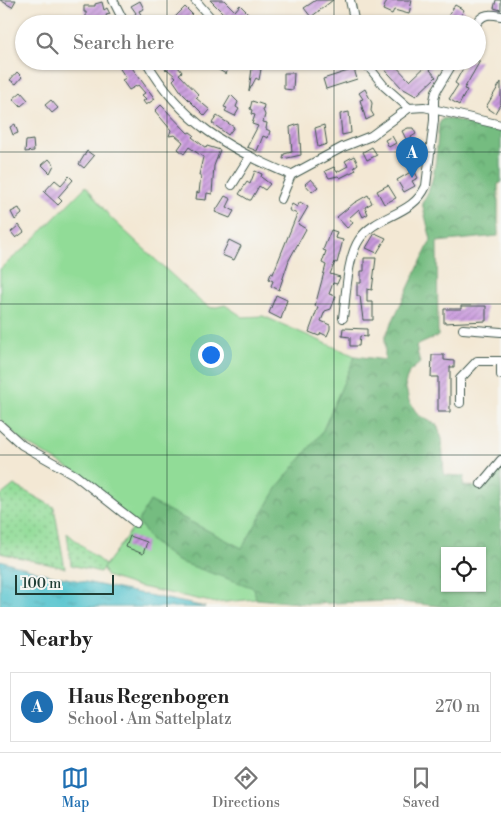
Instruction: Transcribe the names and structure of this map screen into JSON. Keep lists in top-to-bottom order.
{
  "scale_bar": "100 m",
  "page": {
    "search": "Search here",
    "pins": "A",
    "scale": "100 m",
    "heading": "Nearby",
    "list": [
      {
        "mark": "A",
        "name": "Haus Regenbogen",
        "note": "School · Am Sattelplatz",
        "value": "270 m"
      }
    ],
    "nav": ["Map", "Directions", "Saved"]
  }
}
